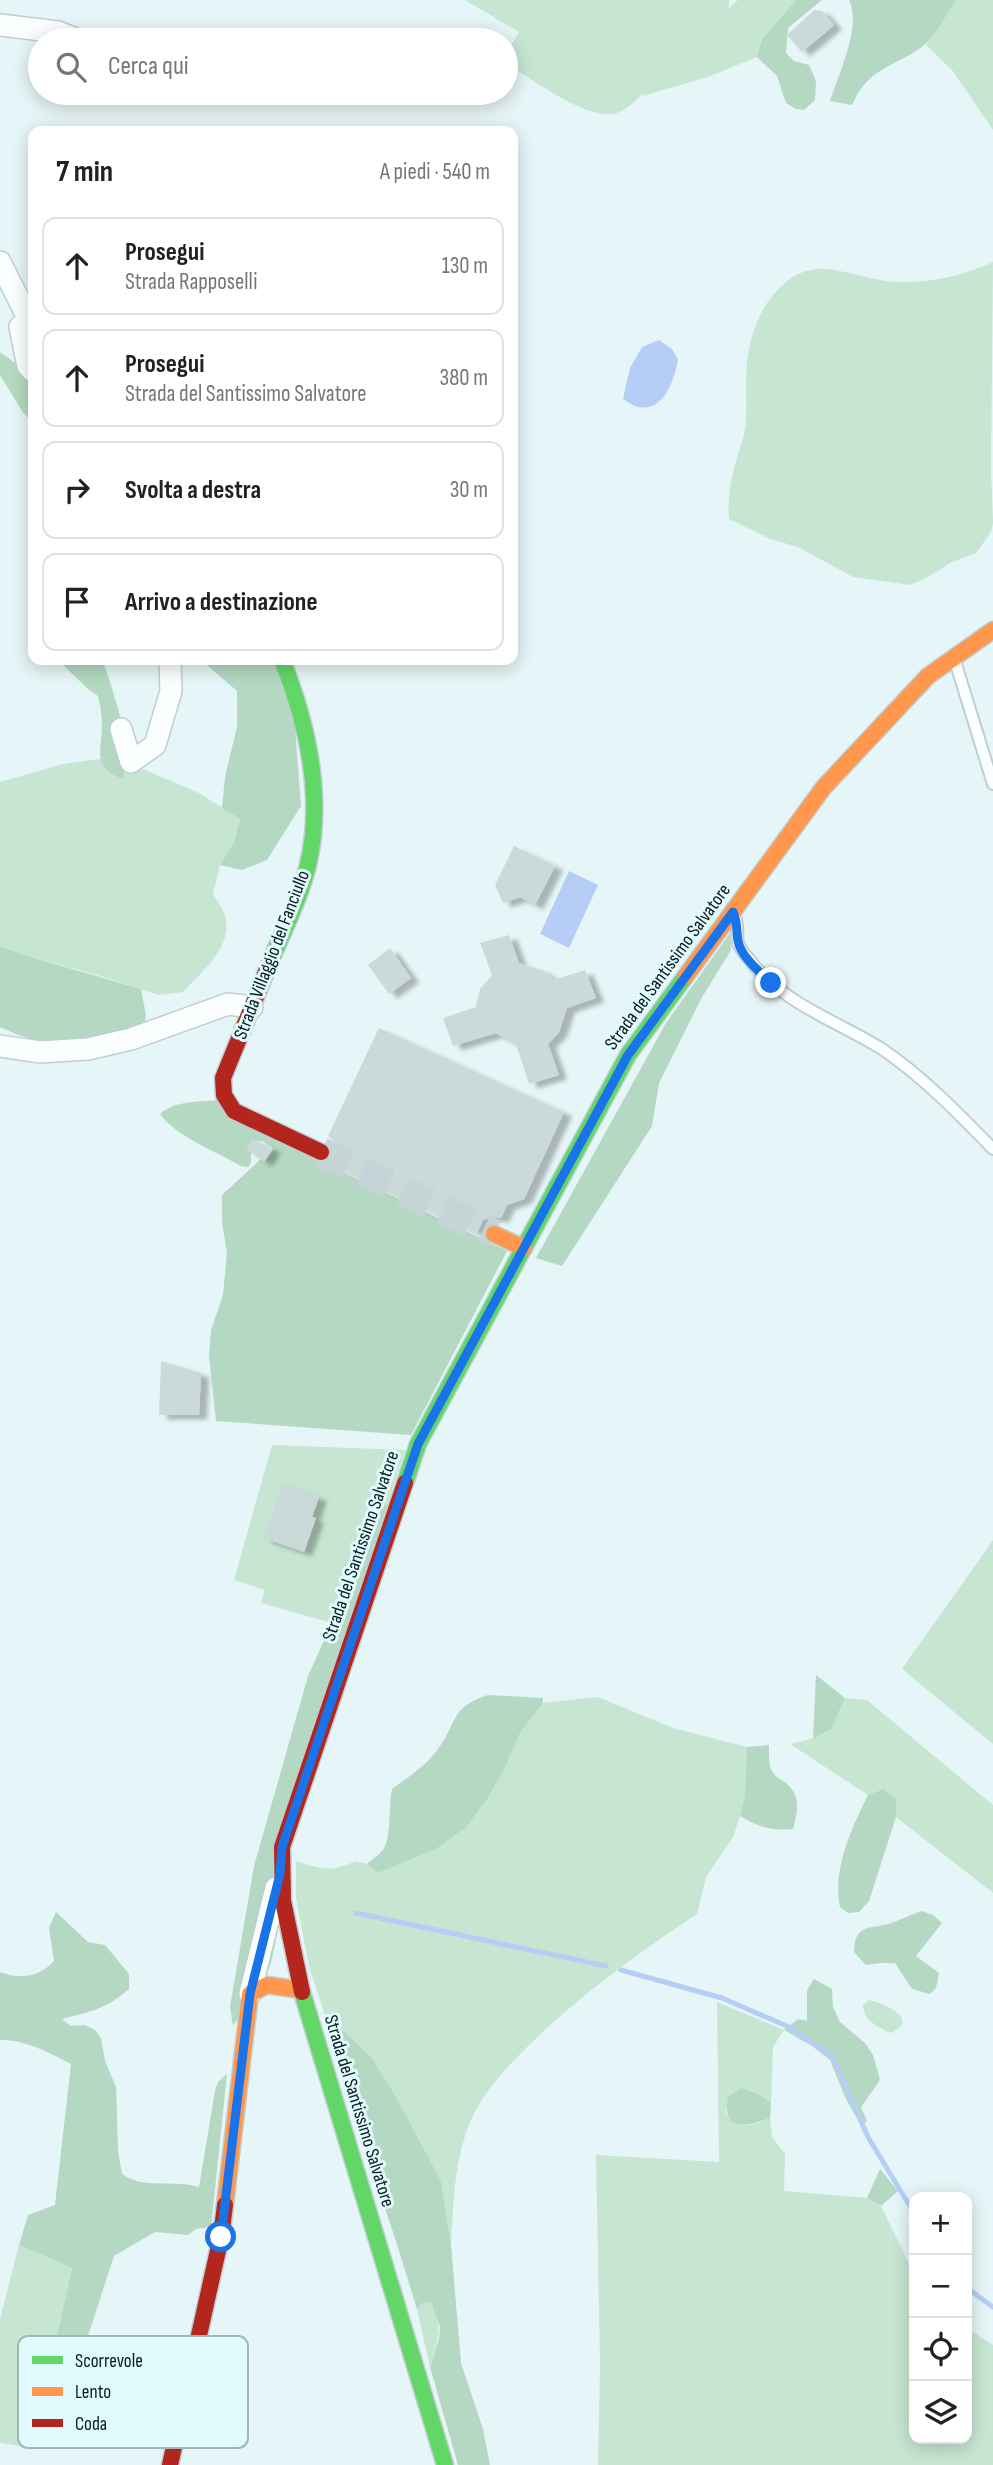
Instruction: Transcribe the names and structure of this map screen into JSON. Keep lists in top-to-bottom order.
{
  "streets": {
    "street": ["Strada Villaggio del Fanciullo", "Strada del Santissimo Salvatore"]
  },
  "legend": ["Scorrevole", "Lento", "Coda"],
  "page": {
    "search": "Cerca qui",
    "heading": ["7 min", "A piedi · 540 m"],
    "list": [
      ["Prosegui", "Strada Rapposelli", "130 m"],
      ["Prosegui", "Strada del Santissimo Salvatore", "380 m"],
      ["Svolta a destra", "30 m"],
      "Arrivo a destinazione"
    ],
    "map_buttons": ["+", "−"]
  }
}
